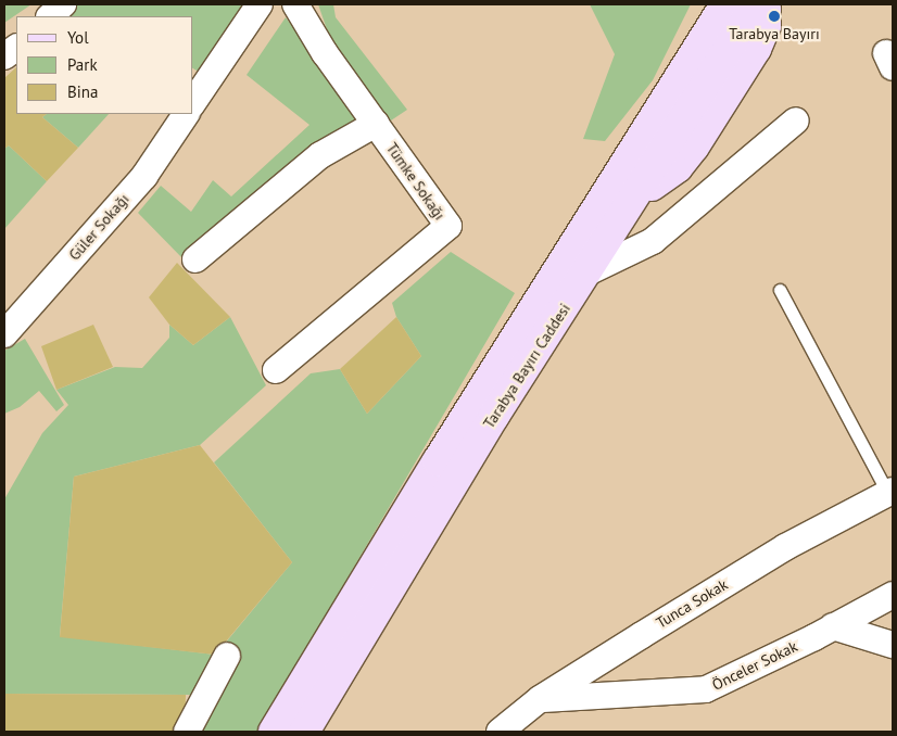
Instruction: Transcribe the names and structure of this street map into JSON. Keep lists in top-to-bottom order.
{
  "streets": {
    "main road": ["Tarabya Bayırı Caddesi"],
    "street": [
      "Tümke Sokağı",
      "Güler Sokağı",
      "Tunca Sokak",
      "Önceler Sokak"
    ]
  },
  "crossings": [
    ["Tunca Sokak", "Önceler Sokak"]
  ],
  "places": ["Tarabya Bayırı"],
  "legend": ["Yol", "Park", "Bina"]
}
